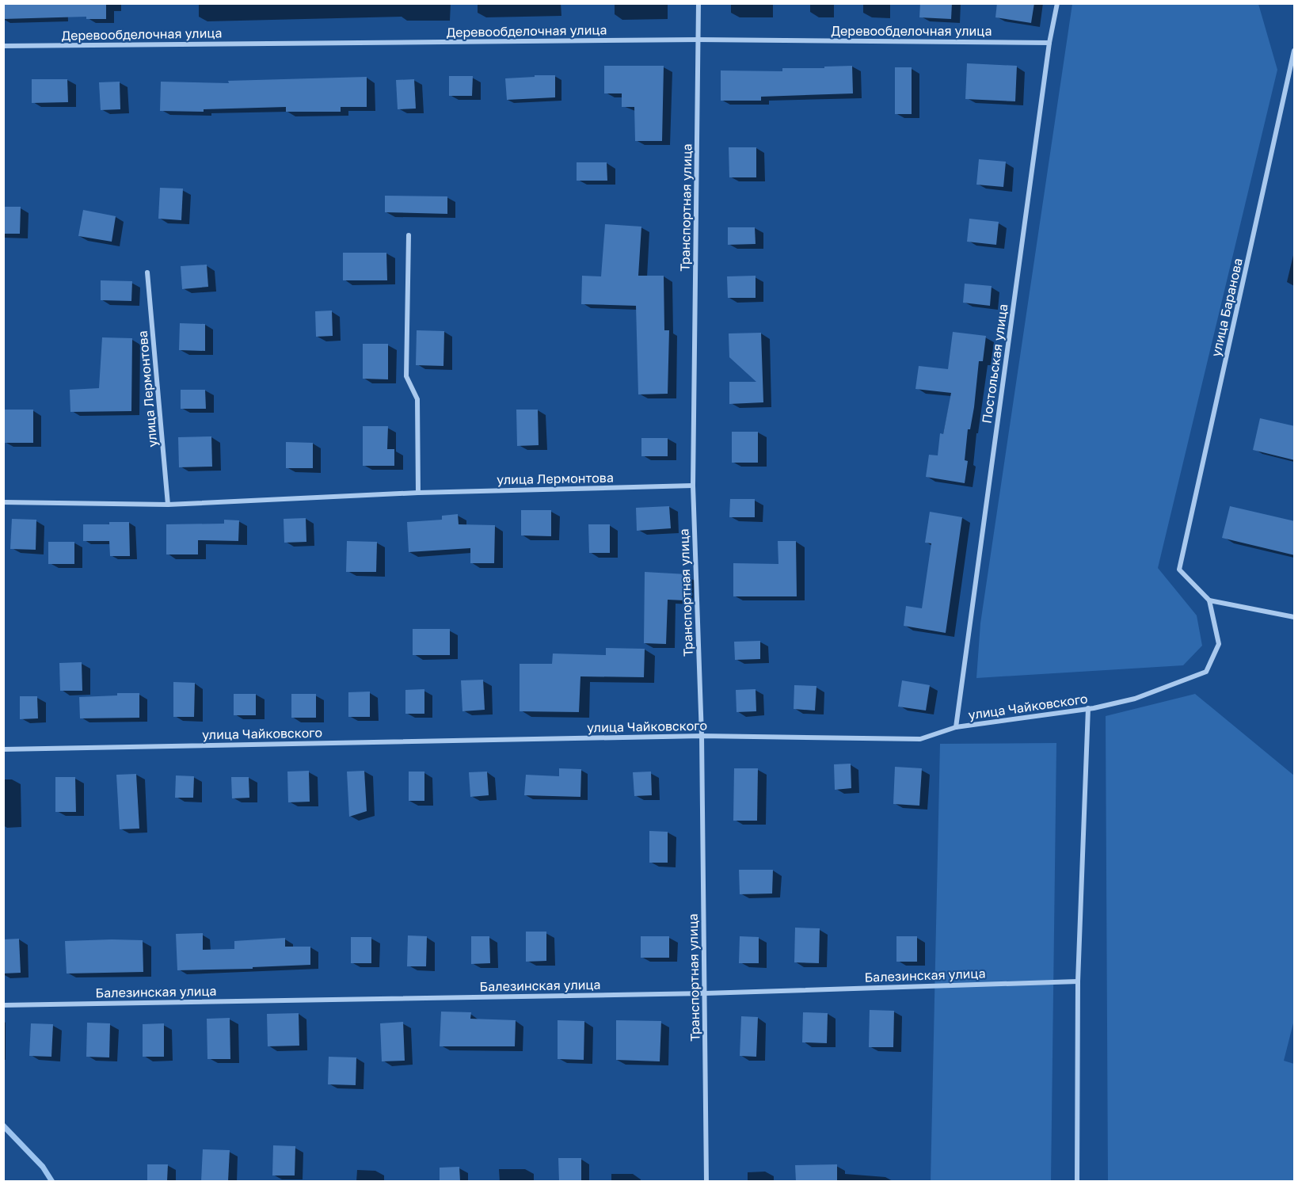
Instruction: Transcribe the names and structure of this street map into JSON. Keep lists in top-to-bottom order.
{
  "streets": {
    "street": [
      "Деревообделочная улица",
      "Транспортная улица",
      "улица Баранова",
      "Постольская улица",
      "улица Лермонтова",
      "улица Чайковского",
      "Балезинская улица"
    ]
  },
  "crossings": [
    ["Деревообделочная улица", "Транспортная улица"],
    ["Деревообделочная улица", "Постольская улица"],
    ["Транспортная улица", "улица Лермонтова"],
    ["Транспортная улица", "улица Чайковского"],
    ["Транспортная улица", "Балезинская улица"],
    ["улица Баранова", "улица Чайковского"],
    ["Постольская улица", "улица Чайковского"]
  ]
}
